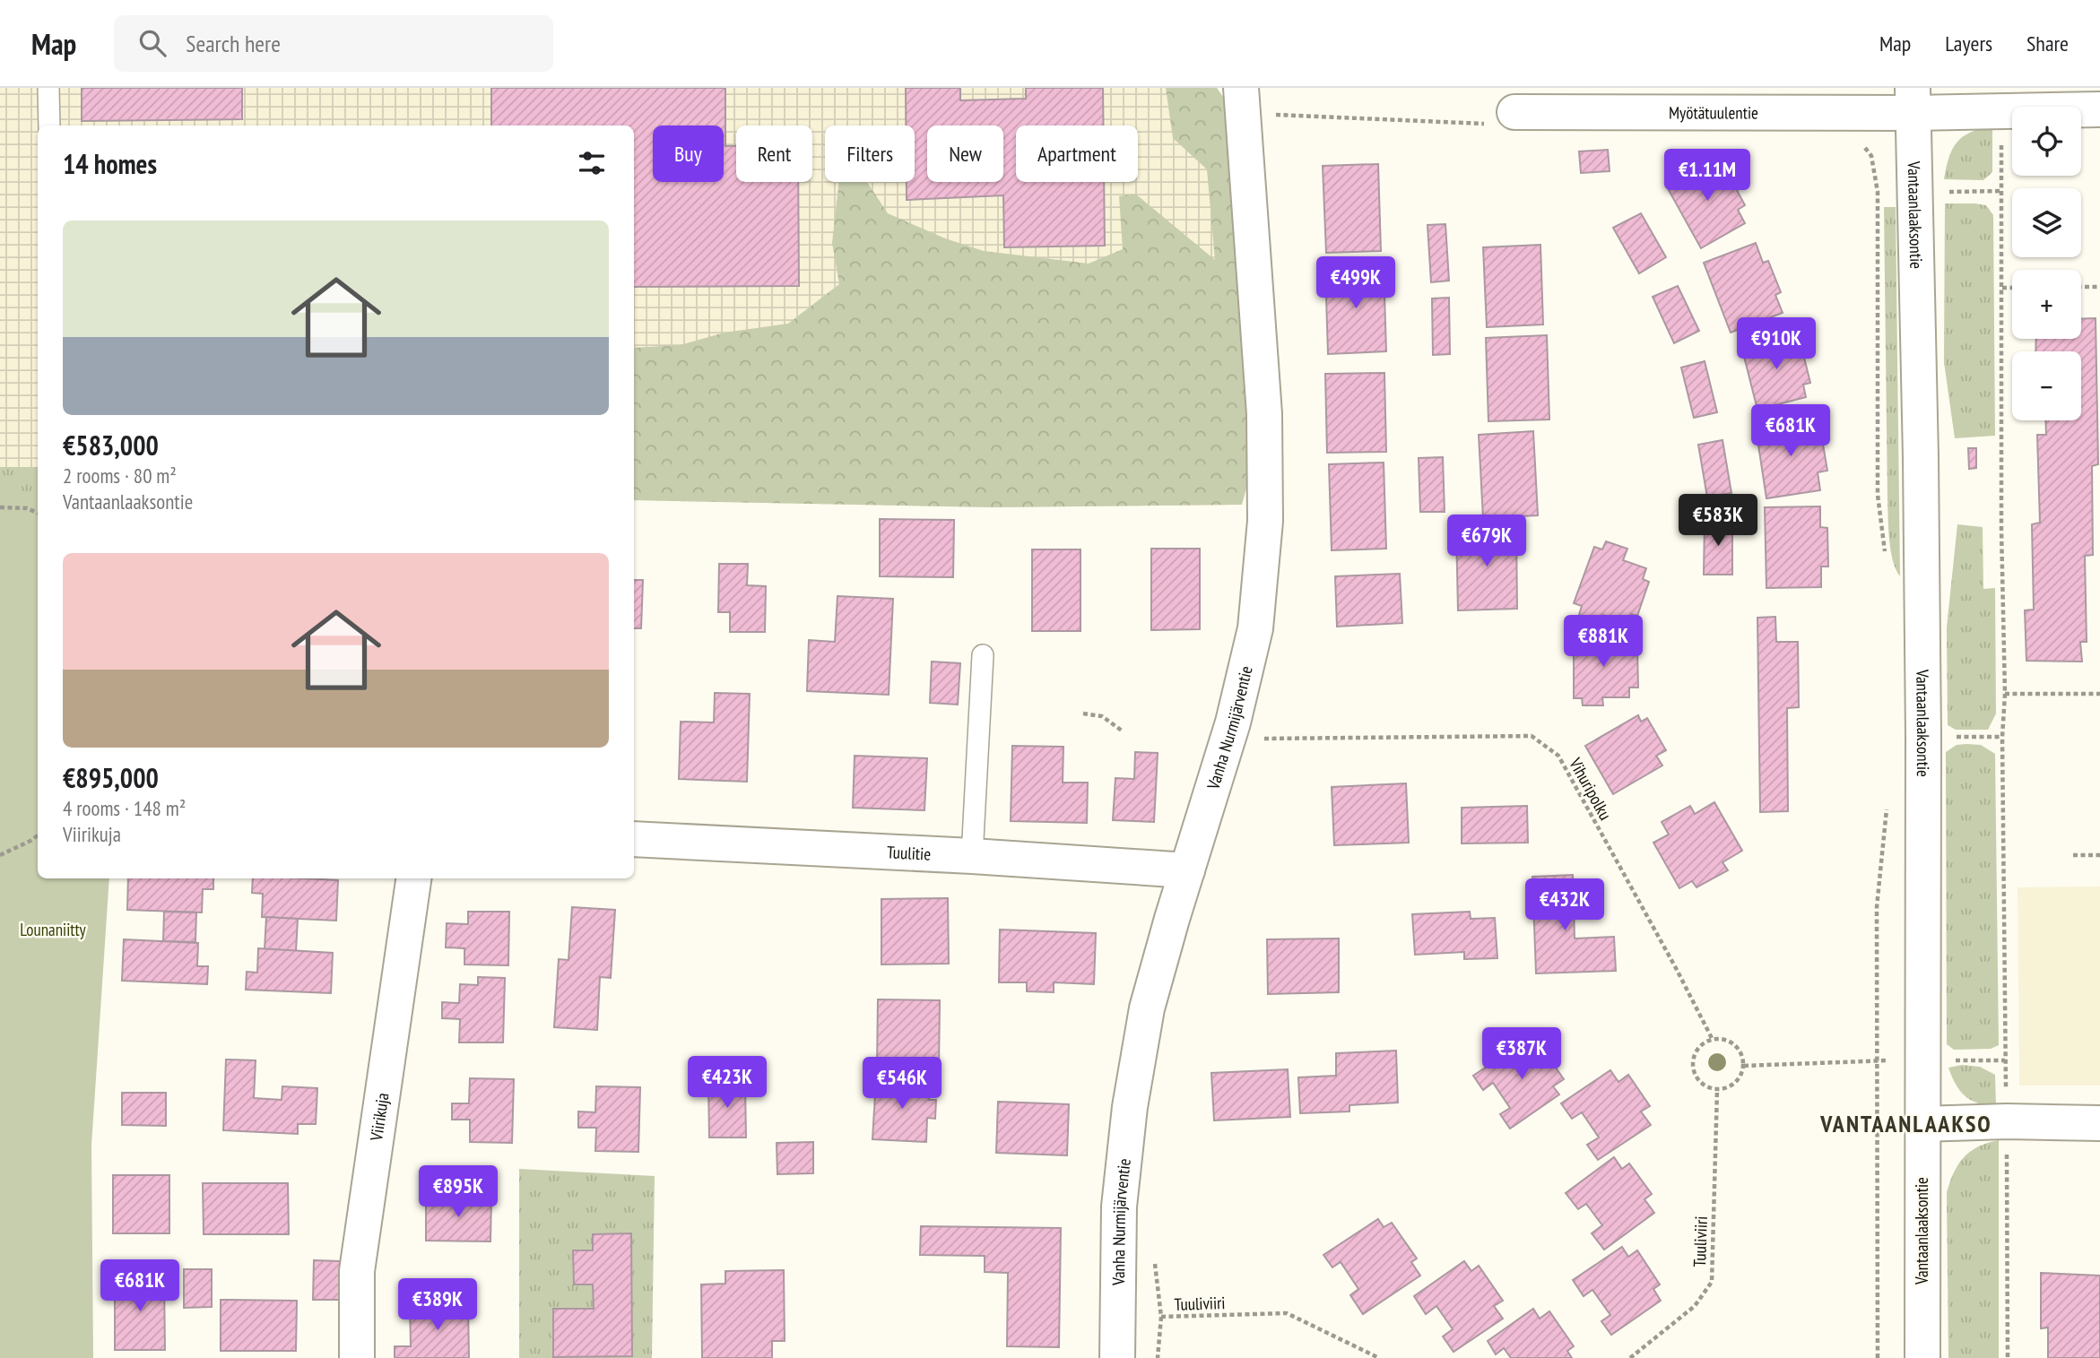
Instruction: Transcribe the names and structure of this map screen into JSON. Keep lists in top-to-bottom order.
{
  "streets": {
    "street": [
      "Myötätuulentie",
      "Vantaanlaaksontie",
      "Vanha Nurmijärventie",
      "Tuulitie",
      "Viirikuja"
    ],
    "path": ["Vihuripolku", "Tuuliviiri"]
  },
  "crossings": [
    ["Myötätuulentie", "Vantaanlaaksontie"],
    ["Vanha Nurmijärventie", "Tuulitie"],
    ["Vihuripolku", "Tuuliviiri"]
  ],
  "districts": ["VANTAANLAAKSO"],
  "parks": ["Lounaniitty"],
  "page": {
    "header": "Map",
    "search": "Search here",
    "nav": ["Map", "Layers", "Share"],
    "map_buttons": ["+", "−"],
    "chip": [
      "Buy",
      "Rent",
      "Filters",
      "New",
      "Apartment"
    ],
    "heading": "14 homes",
    "price": [
      "€1.11M",
      "€499K",
      "€910K",
      "€681K",
      "€583K",
      "€679K",
      "€881K",
      "€432K",
      "€387K",
      "€423K",
      "€546K",
      "€895K",
      "€681K",
      "€389K"
    ],
    "list": [
      {
        "name": "€583,000",
        "note": "2 rooms · 80 m² · Vantaanlaaksontie"
      },
      {
        "name": "€895,000",
        "note": "4 rooms · 148 m² · Viirikuja"
      }
    ]
  }
}
